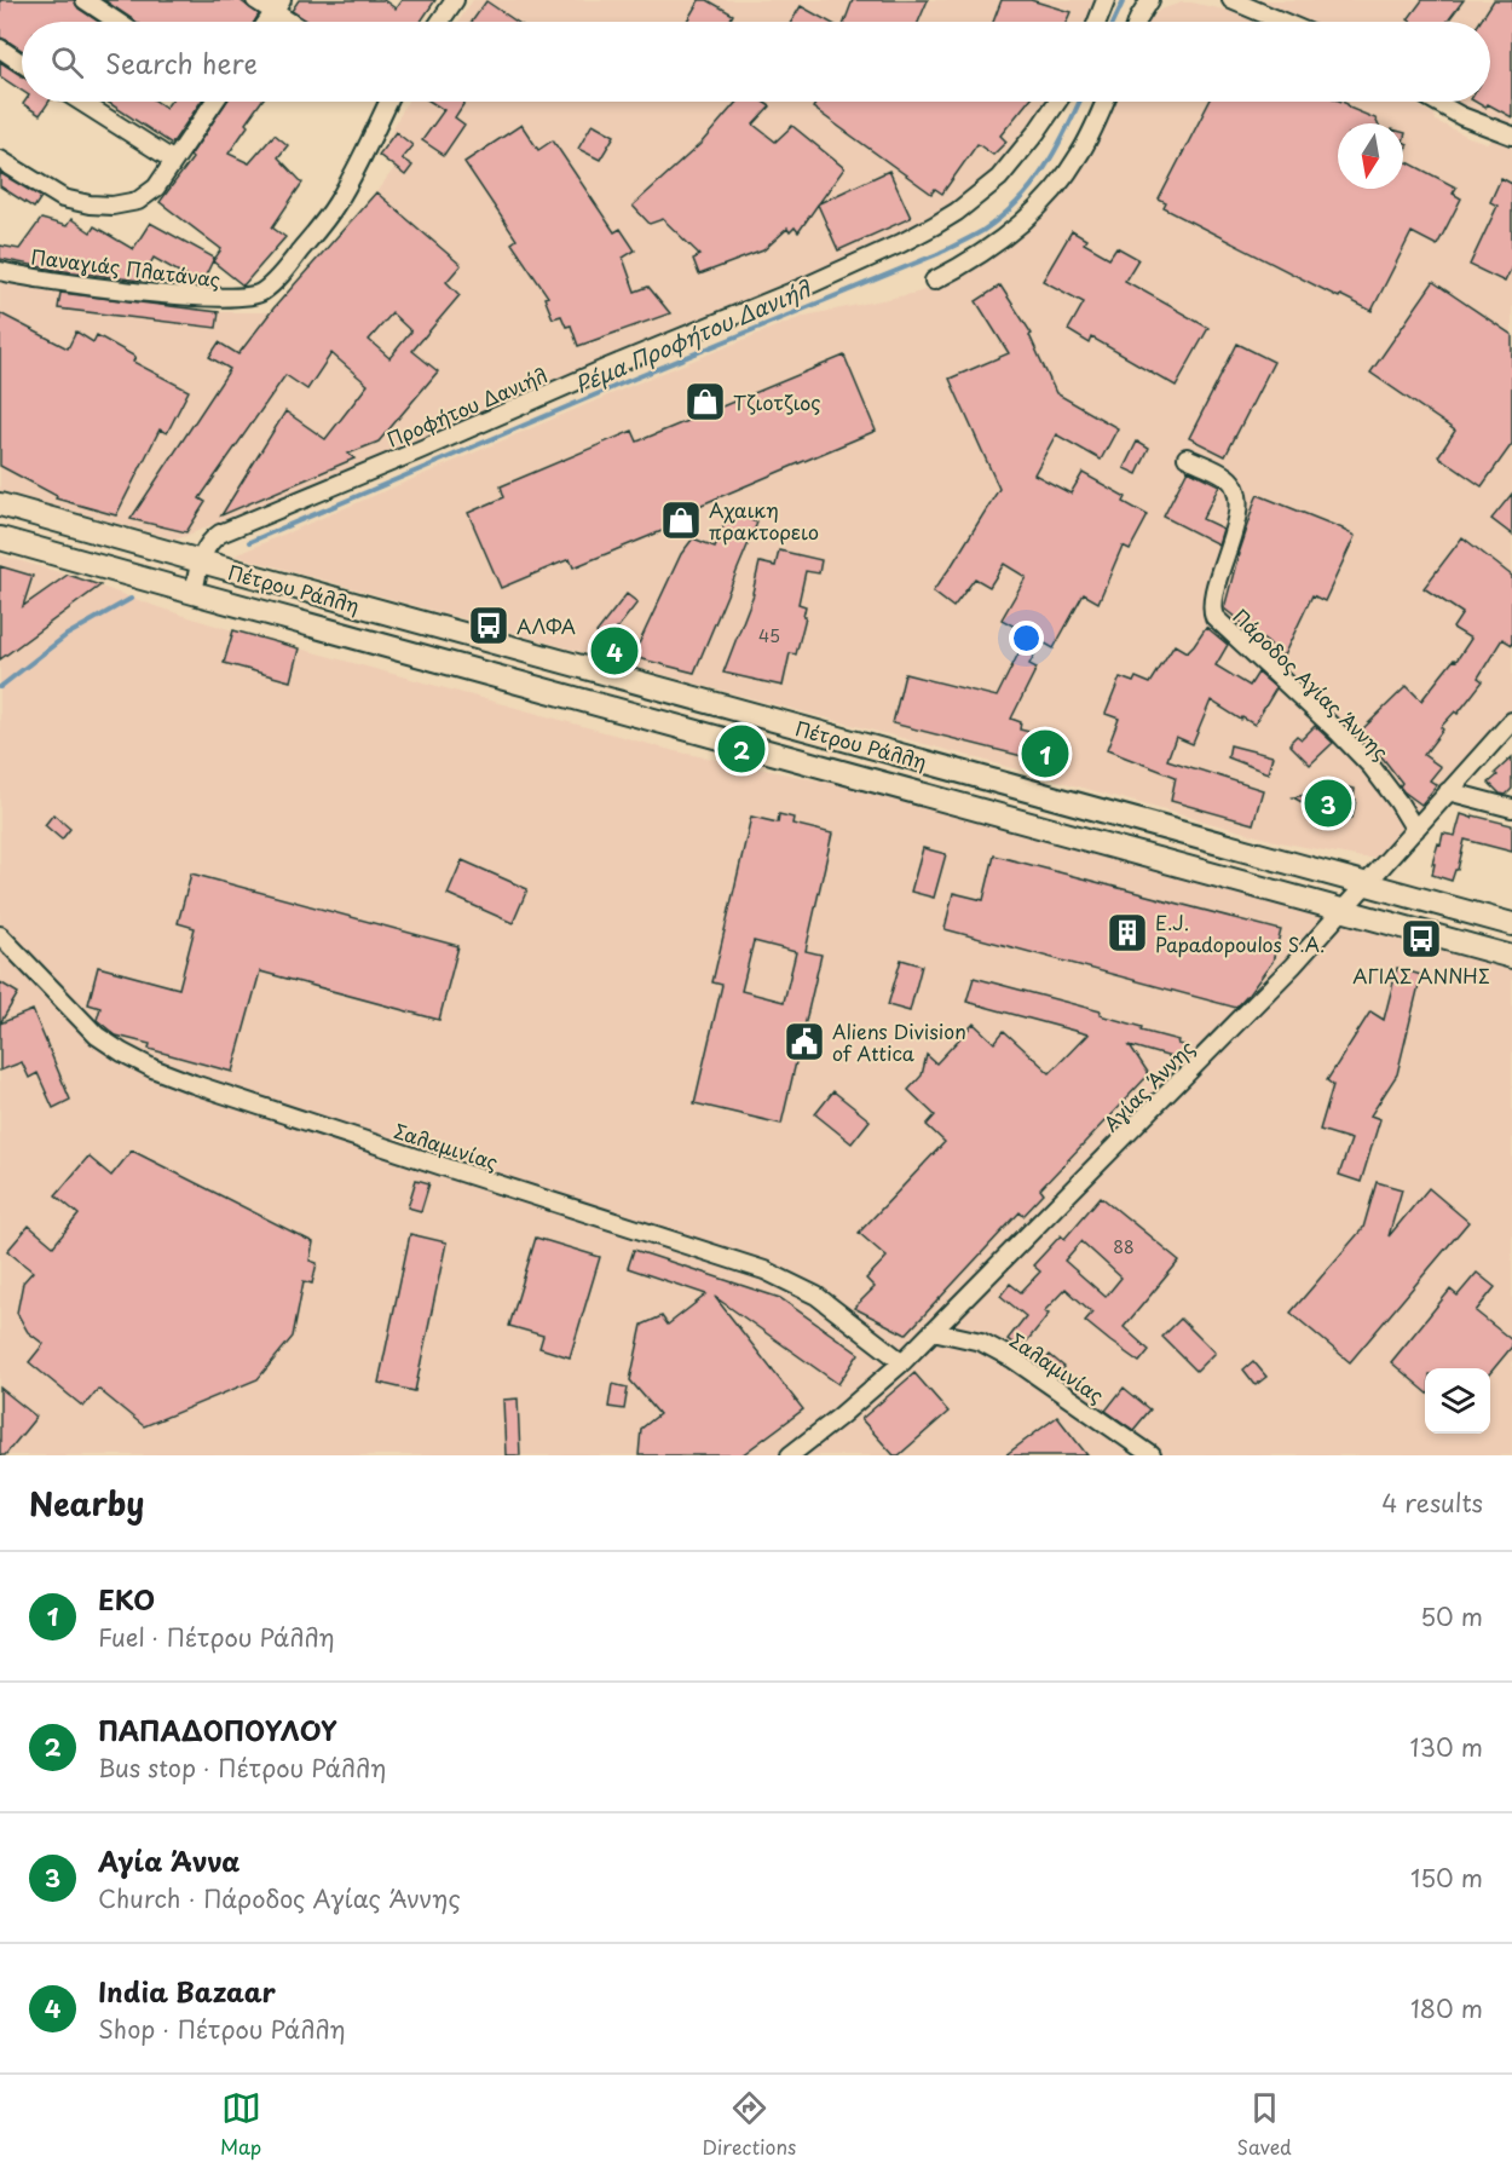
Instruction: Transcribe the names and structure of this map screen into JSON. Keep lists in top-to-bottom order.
{
  "streets": {
    "main road": ["Πέτρου Ράλλη"],
    "street": [
      "Παναγιάς Πλατάνας",
      "Προφήτου Δανιήλ",
      "Πάροδος Αγίας Άννης",
      "Αγίας Άννης",
      "Σαλαμινίας"
    ]
  },
  "crossings": [
    ["Προφήτου Δανιήλ", "Πέτρου Ράλλη"],
    ["Πέτρου Ράλλη", "Αγίας Άννης"],
    ["Πάροδος Αγίας Άννης", "Αγίας Άννης"],
    ["Αγίας Άννης", "Σαλαμινίας"]
  ],
  "water": ["Ρέμα Προφήτου Δανιήλ"],
  "places": {
    "shop": ["Τζιοτζιος", "Αχαικη πρακτορειο"],
    "bus stop": ["ΑΛΦΑ", "ΑΓΙΑΣ ΑΝΝΗΣ"],
    "building": ["E.J. Papadopoulos S.A."],
    "public building": ["Aliens Division of Attica"]
  },
  "house_numbers": ["45", "88"],
  "north": "bottom",
  "page": {
    "search": "Search here",
    "pins": [
      "4",
      "2",
      "1",
      "3"
    ],
    "heading": ["Nearby", "4 results"],
    "list": [
      {
        "mark": "1",
        "name": "EKO",
        "note": "Fuel · Πέτρου Ράλλη",
        "value": "50 m"
      },
      {
        "mark": "2",
        "name": "ΠΑΠΑΔΟΠΟΥΛΟΥ",
        "note": "Bus stop · Πέτρου Ράλλη",
        "value": "130 m"
      },
      {
        "mark": "3",
        "name": "Αγία Άννα",
        "note": "Church · Πάροδος Αγίας Άννης",
        "value": "150 m"
      },
      {
        "mark": "4",
        "name": "India Bazaar",
        "note": "Shop · Πέτρου Ράλλη",
        "value": "180 m"
      }
    ],
    "nav": ["Map", "Directions", "Saved"]
  }
}
